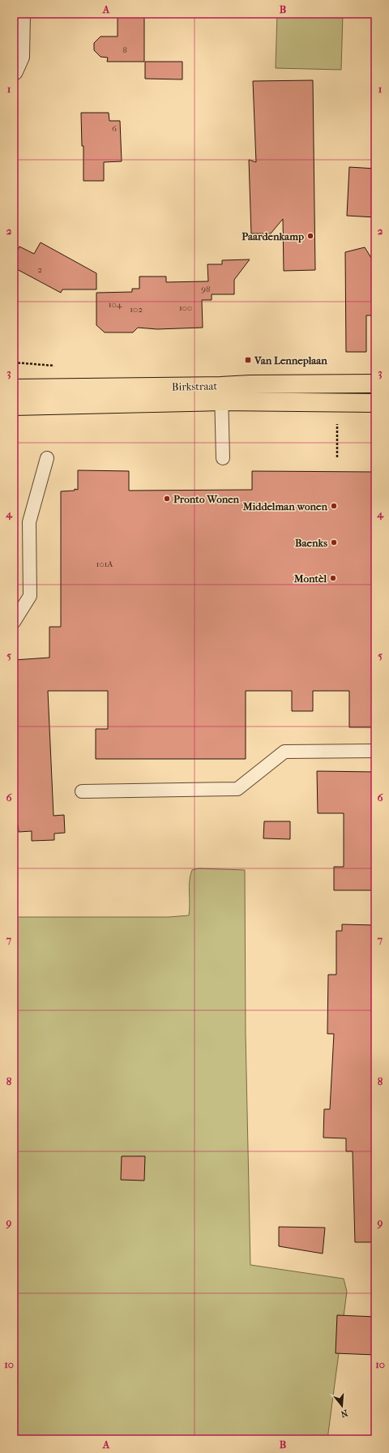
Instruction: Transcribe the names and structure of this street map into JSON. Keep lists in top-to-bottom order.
{
  "streets": {
    "main road": ["Birkstraat"]
  },
  "places": {
    "other": [
      "Paardenkamp",
      "Pronto Wonen",
      "Middelman wonen",
      "Baenks",
      "Montèl"
    ],
    "transit": ["Van Lenneplaan"]
  },
  "house_numbers": [
    "8",
    "6",
    "2",
    "98",
    "104",
    "100",
    "102",
    "101A"
  ],
  "north": "bottom",
  "grid": {
    "columns": ["A", "B"],
    "rows": [
      "1",
      "2",
      "3",
      "4",
      "5",
      "6",
      "7",
      "8",
      "9",
      "10"
    ]
  }
}
